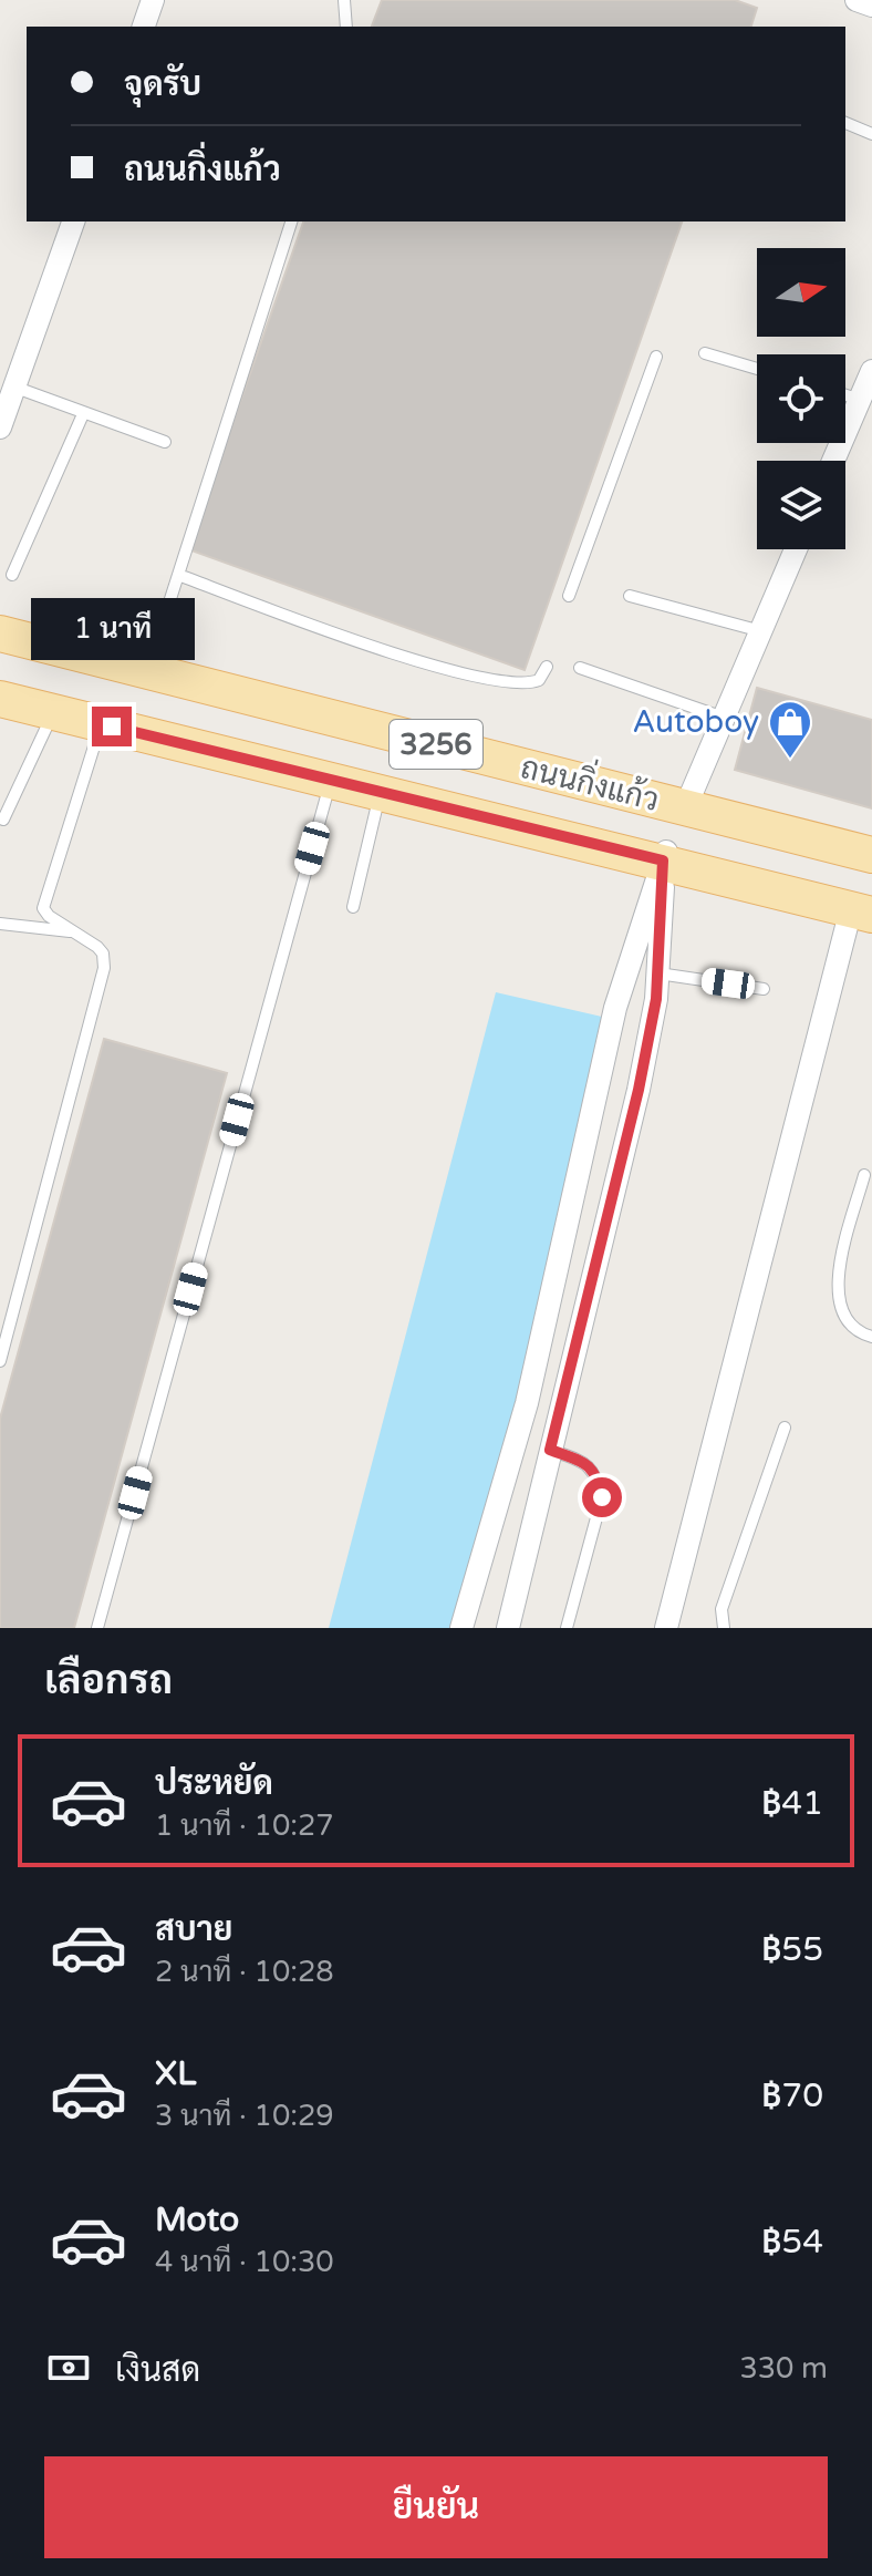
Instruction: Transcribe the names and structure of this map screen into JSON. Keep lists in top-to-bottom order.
{
  "streets": {
    "main road": ["3256", "ถนนกิ่งแก้ว"]
  },
  "places": {
    "shop": ["Autoboy"]
  },
  "north": "right",
  "page": {
    "banner": ["จุดรับ", "ถนนกิ่งแก้ว"],
    "bubble": "1 นาที",
    "heading": "เลือกรถ",
    "list": [
      {
        "name": "ประหยัด",
        "note": "1 นาที · 10:27",
        "value": "฿41"
      },
      {
        "name": "สบาย",
        "note": "2 นาที · 10:28",
        "value": "฿55"
      },
      {
        "name": "XL",
        "note": "3 นาที · 10:29",
        "value": "฿70"
      },
      {
        "name": "Moto",
        "note": "4 นาที · 10:30",
        "value": "฿54"
      }
    ],
    "pay": ["เงินสด", "330 m"],
    "buttons": "ยืนยัน"
  }
}
